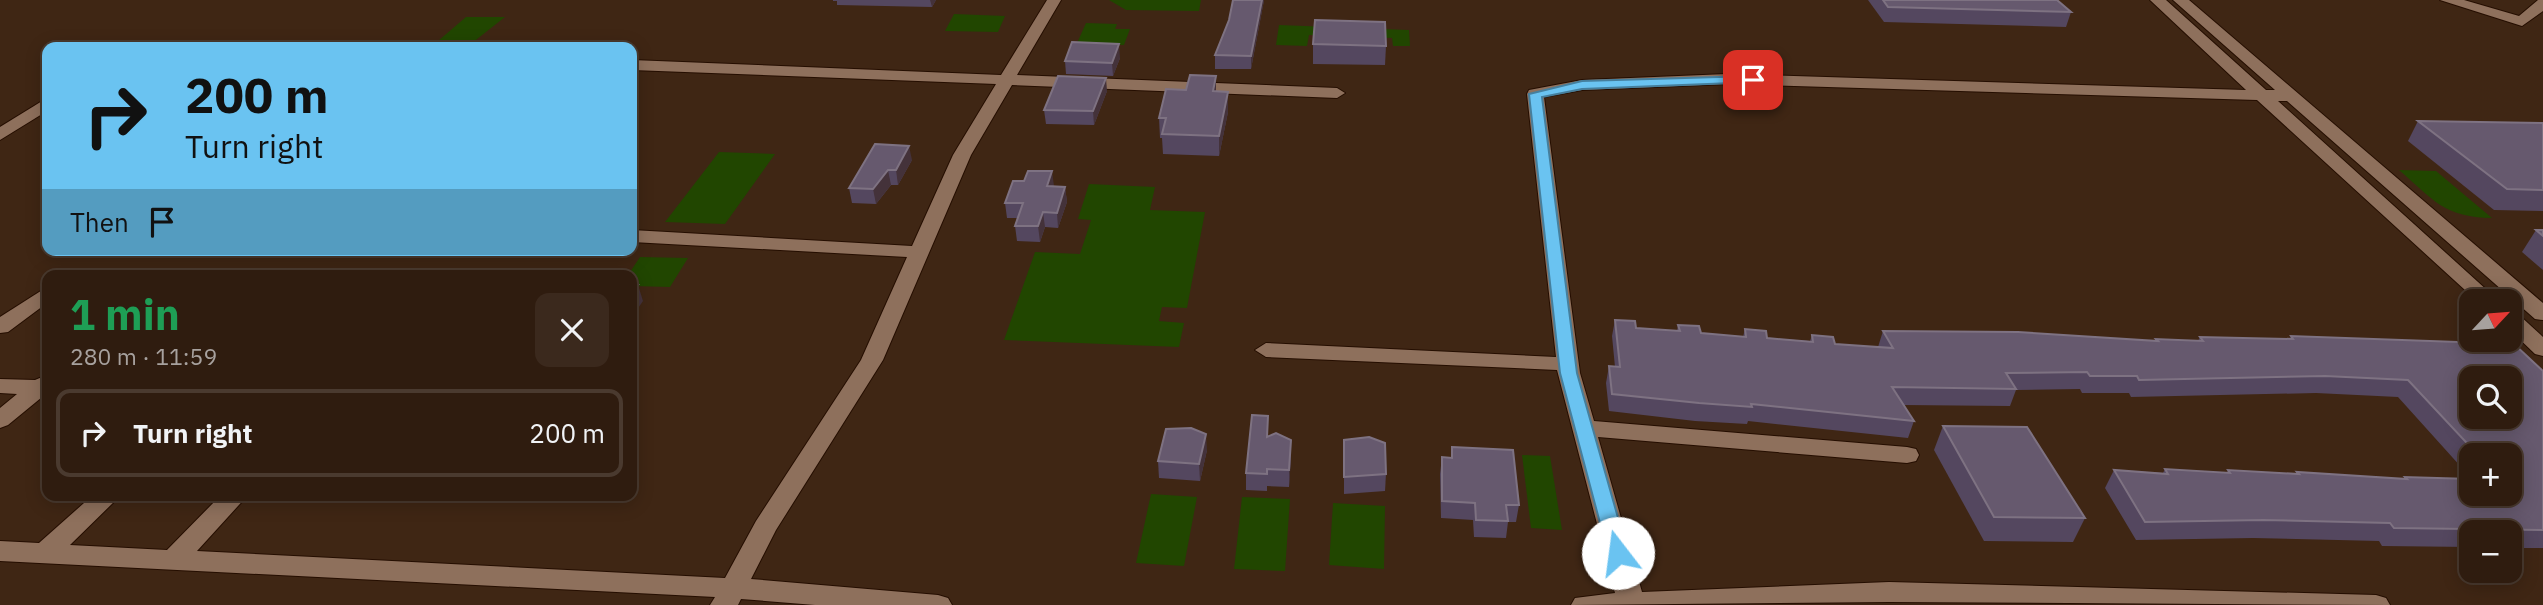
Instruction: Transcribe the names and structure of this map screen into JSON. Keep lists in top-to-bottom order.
{
  "north": "top right",
  "page": {
    "turn": ["200 m", "Turn right"],
    "then": "Then",
    "heading": ["1 min", "280 m · 11:59"],
    "map_buttons": ["+", "−"],
    "list": [
      {
        "name": "Turn right",
        "value": "200 m"
      }
    ]
  }
}
